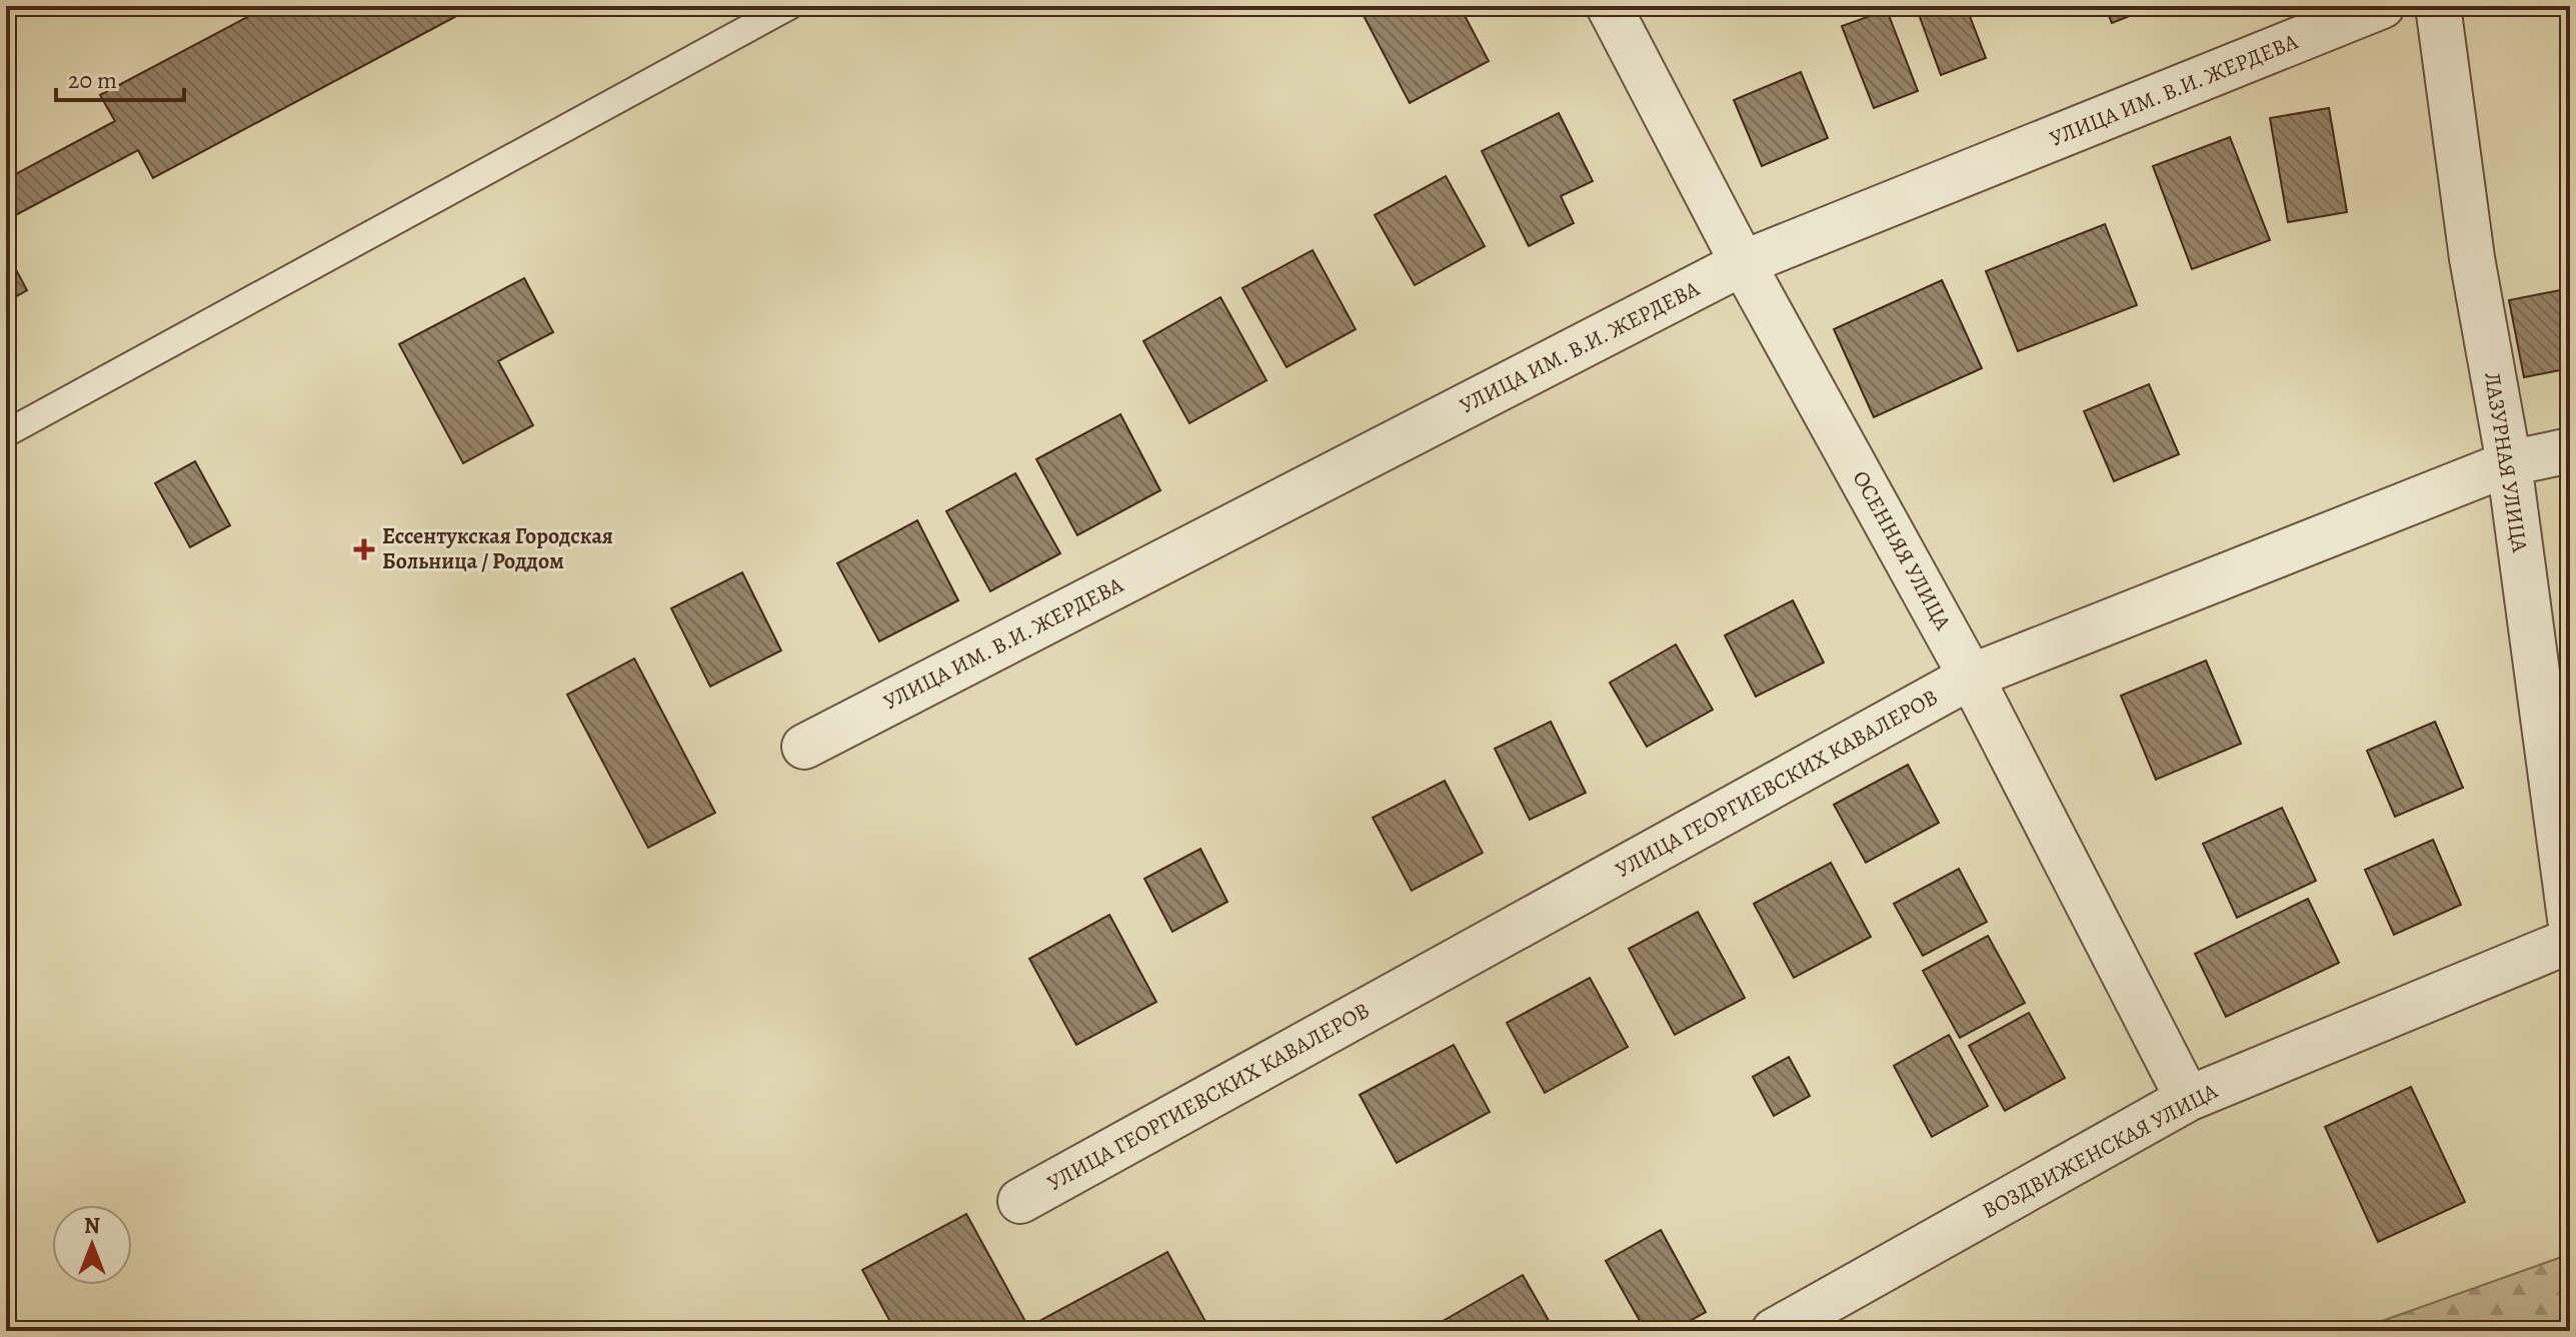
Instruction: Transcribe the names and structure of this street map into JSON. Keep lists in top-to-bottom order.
{
  "streets": {
    "street": [
      "УЛИЦА ИМ. В.И. ЖЕРДЕВА",
      "ЛАЗУРНАЯ УЛИЦА",
      "ОСЕННЯЯ УЛИЦА",
      "УЛИЦА ГЕОРГИЕВСКИХ КАВАЛЕРОВ",
      "ВОЗДВИЖЕНСКАЯ УЛИЦА"
    ]
  },
  "crossings": [
    ["УЛИЦА ИМ. В.И. ЖЕРДЕВА", "ОСЕННЯЯ УЛИЦА"],
    ["ЛАЗУРНАЯ УЛИЦА", "УЛИЦА ГЕОРГИЕВСКИХ КАВАЛЕРОВ"],
    ["ОСЕННЯЯ УЛИЦА", "УЛИЦА ГЕОРГИЕВСКИХ КАВАЛЕРОВ"],
    ["ОСЕННЯЯ УЛИЦА", "ВОЗДВИЖЕНСКАЯ УЛИЦА"]
  ],
  "places": {
    "health": ["Ессентукская Городская Больница / Роддом"]
  },
  "scale_bar": "20 m",
  "north": "top"
}
